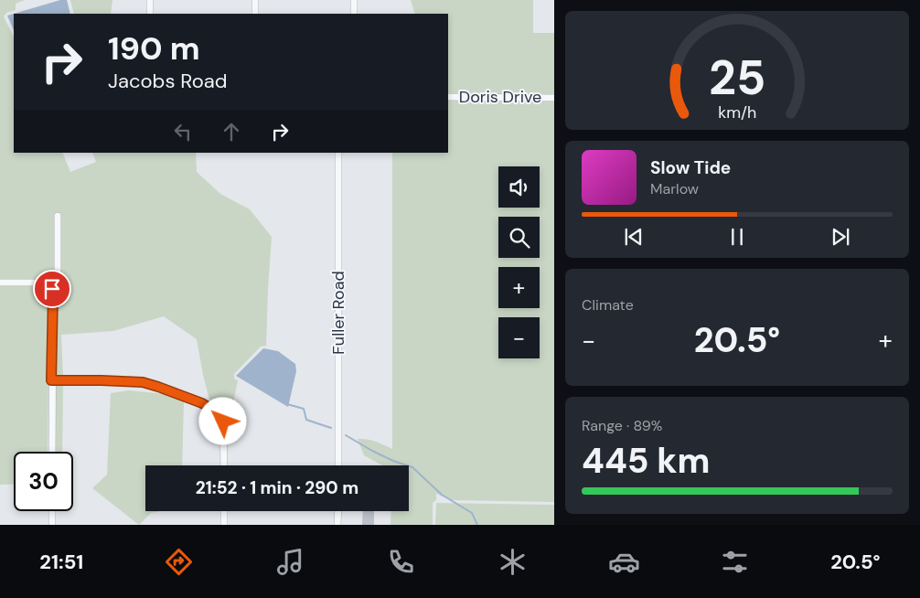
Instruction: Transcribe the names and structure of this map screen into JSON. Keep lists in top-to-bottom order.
{
  "streets": {
    "street": ["Doris Drive", "Fuller Road"]
  },
  "page": {
    "turn": ["190 m", "Jacobs Road"],
    "song": ["Slow Tide", "Marlow"],
    "map_buttons": ["+", "−"],
    "tile": [
      "Climate",
      ["Range · 89%", "445 km"]
    ],
    "heat": ["−", "20.5°", "+"],
    "limit": "30",
    "trip": "21:52 · 1 min · 290 m",
    "tabs": ["21:51", "20.5°"],
    "gauge": ["25", "km/h"]
  }
}
